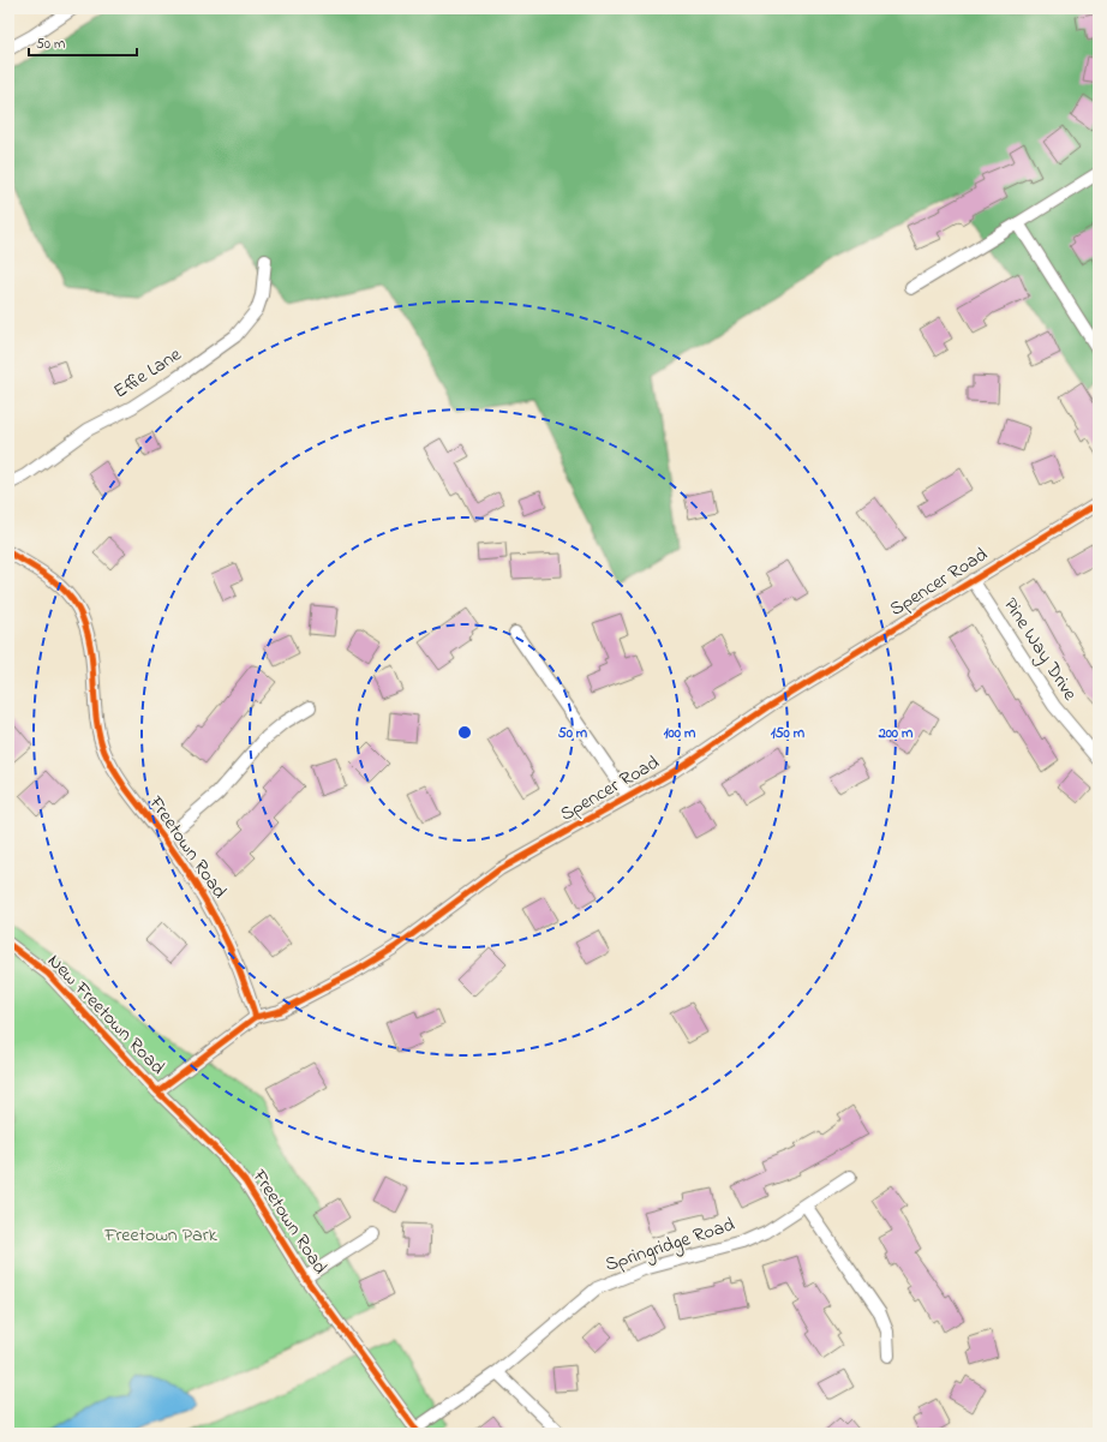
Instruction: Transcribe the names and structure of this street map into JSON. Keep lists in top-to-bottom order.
{
  "streets": {
    "street": [
      "Effie Lane",
      "Spencer Road",
      "Pine Way Drive",
      "Freetown Road",
      "New Freetown Road",
      "Springridge Road"
    ]
  },
  "crossings": [
    ["Spencer Road", "Pine Way Drive"],
    ["Spencer Road", "Freetown Road"],
    ["Freetown Road", "New Freetown Road"],
    ["Freetown Road", "Springridge Road"]
  ],
  "parks": ["Freetown Park"],
  "scale_bar": "50 m",
  "rings": [
    "50 m",
    "100 m",
    "150 m",
    "200 m"
  ]
}
